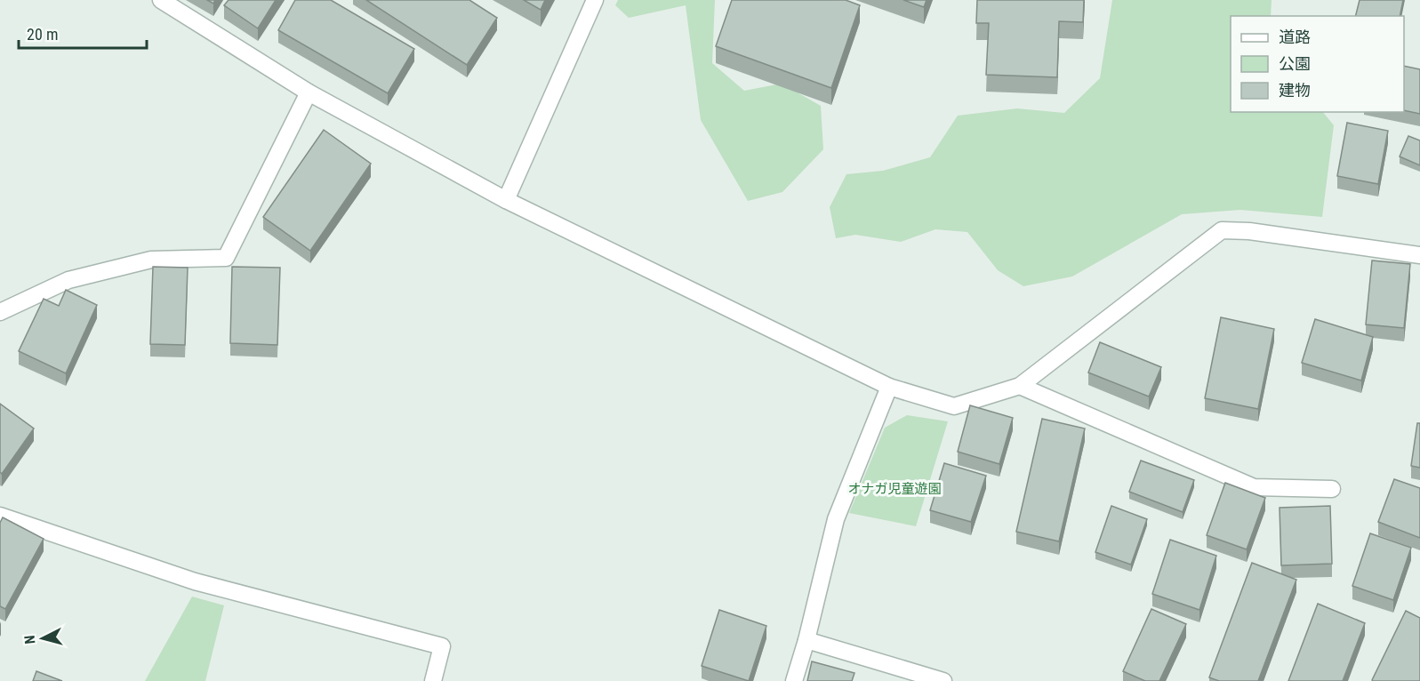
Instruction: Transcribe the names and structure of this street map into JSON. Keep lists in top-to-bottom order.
{
  "parks": ["オナガ児童遊園"],
  "legend": ["道路", "公園", "建物"],
  "scale_bar": "20 m",
  "north": "left"
}
